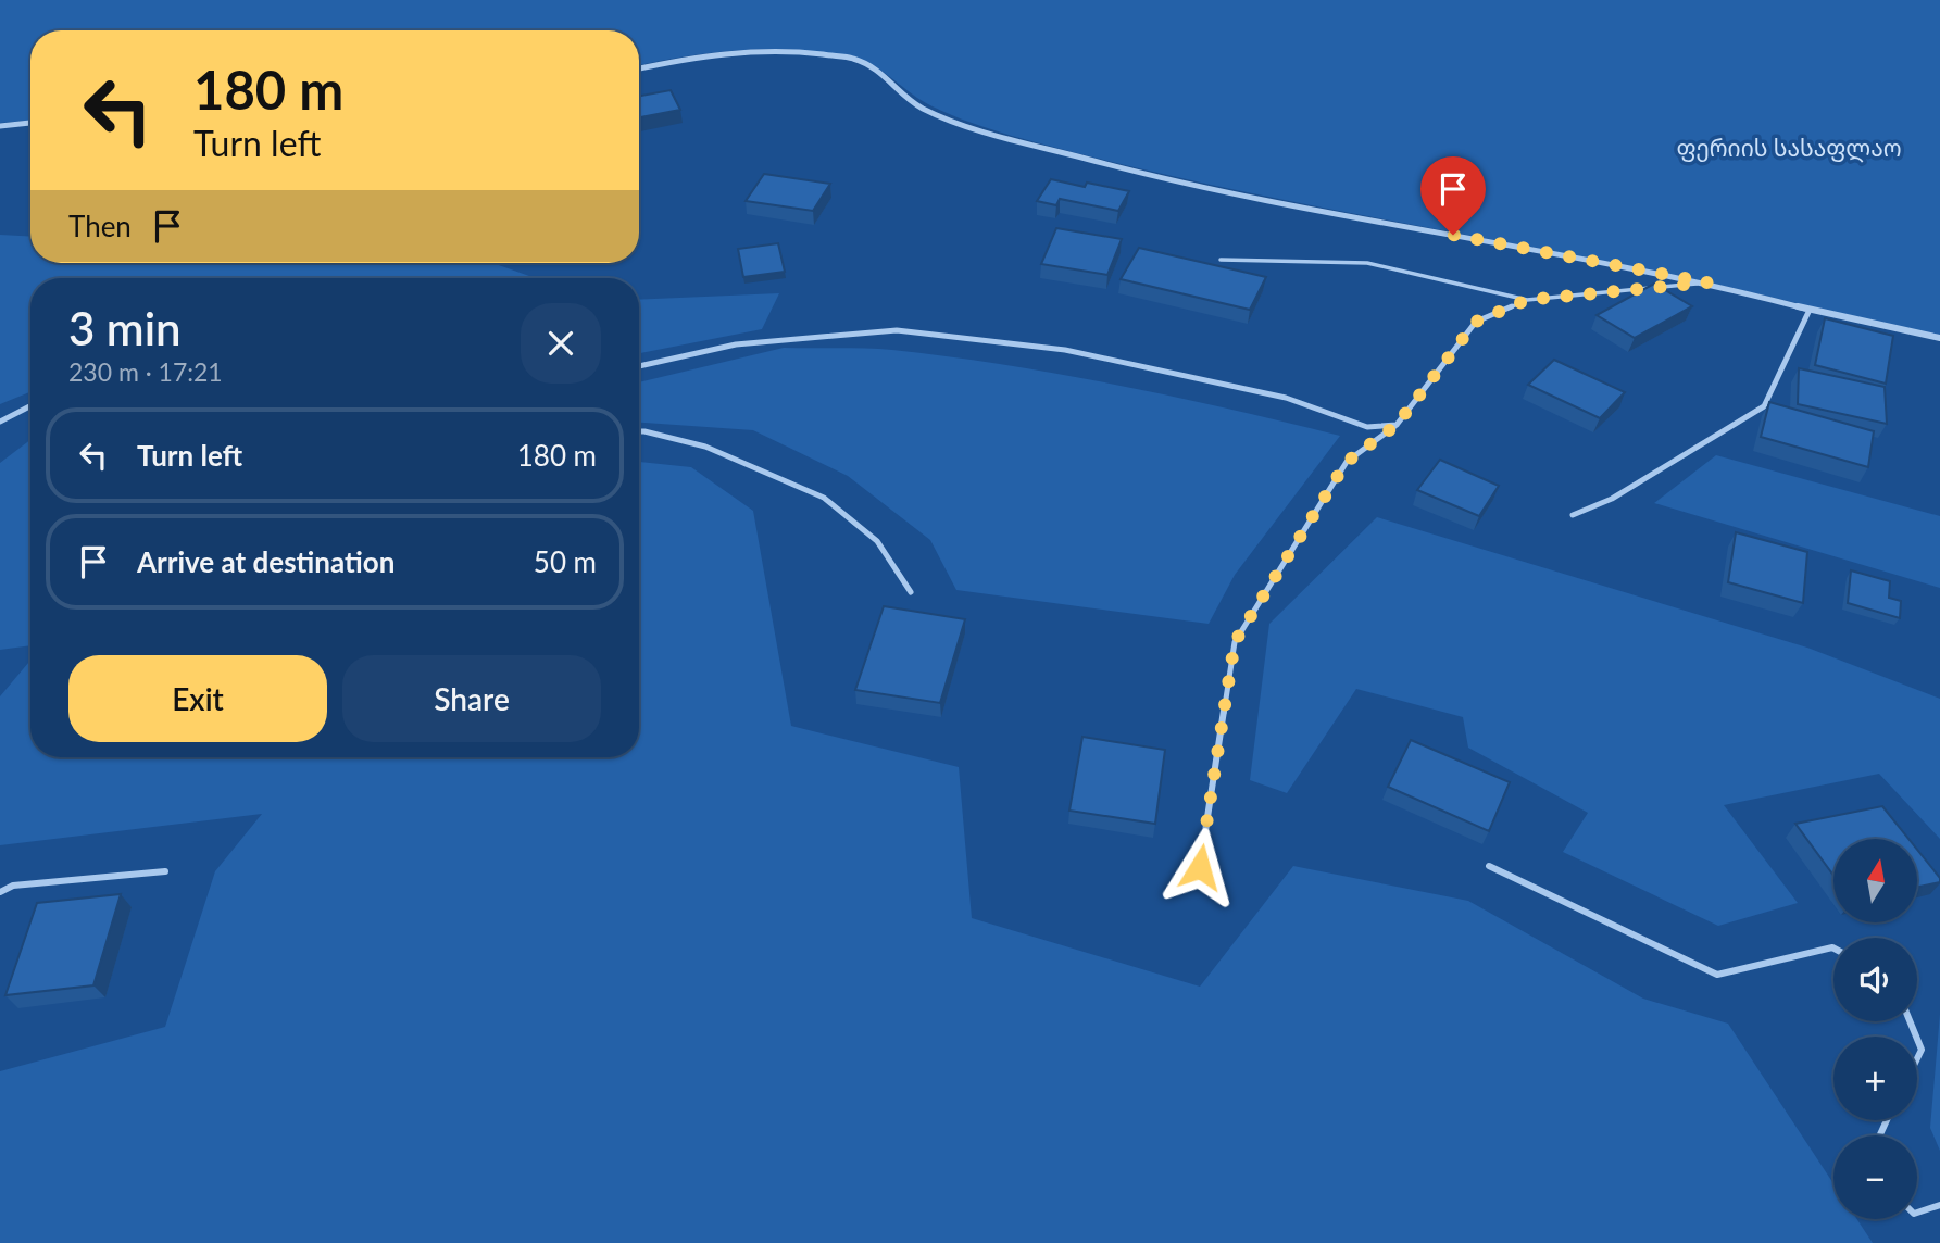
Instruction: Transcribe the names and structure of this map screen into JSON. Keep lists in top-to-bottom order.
{
  "parks": ["ფერიის სასაფლაო"],
  "north": "top",
  "page": {
    "turn": ["180 m", "Turn left"],
    "then": "Then",
    "heading": ["3 min", "230 m · 17:21"],
    "list": [
      {
        "name": "Turn left",
        "value": "180 m"
      },
      {
        "name": "Arrive at destination",
        "value": "50 m"
      }
    ],
    "buttons": ["Exit", "Share"],
    "map_buttons": ["+", "−"]
  }
}
